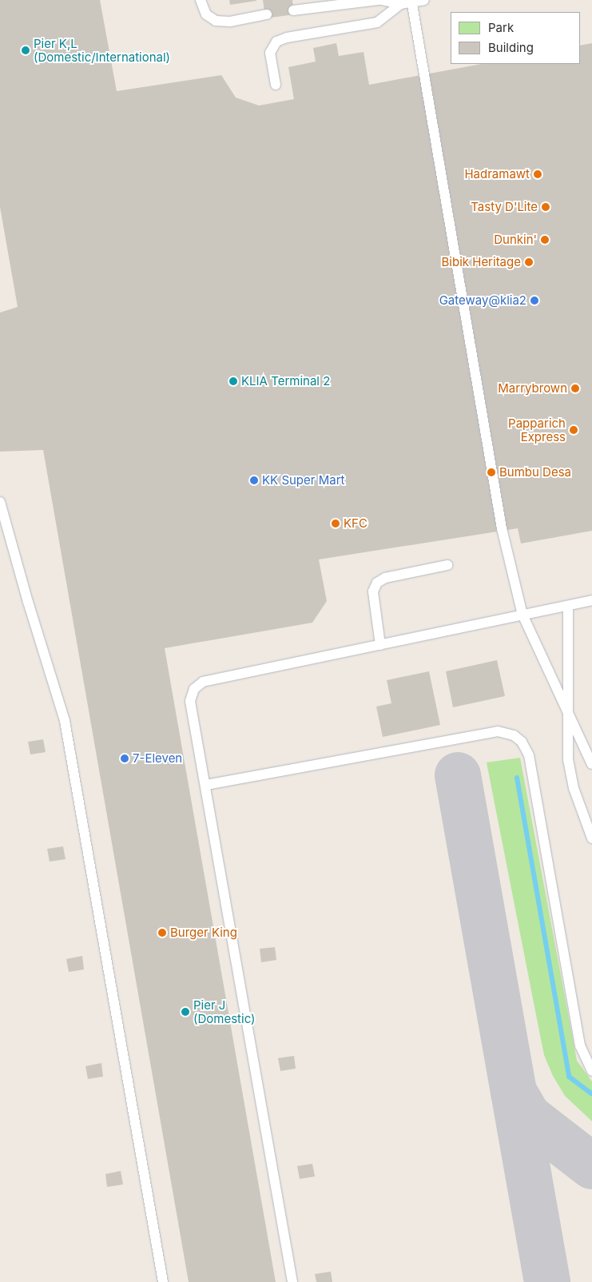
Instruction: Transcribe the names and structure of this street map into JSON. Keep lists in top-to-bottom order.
{
  "places": [
    "Pier K,L (Domestic/International)",
    "Hadramawt",
    "Tasty D'Lite",
    "Dunkin'",
    "Bibik Heritage",
    "Gateway@klia2",
    "KLIA Terminal 2",
    "Marrybrown",
    "Papparich Express",
    "Bumbu Desa",
    "KK Super Mart",
    "KFC",
    "7-Eleven",
    "Burger King",
    "Pier J (Domestic)"
  ],
  "legend": ["Park", "Building"]
}
